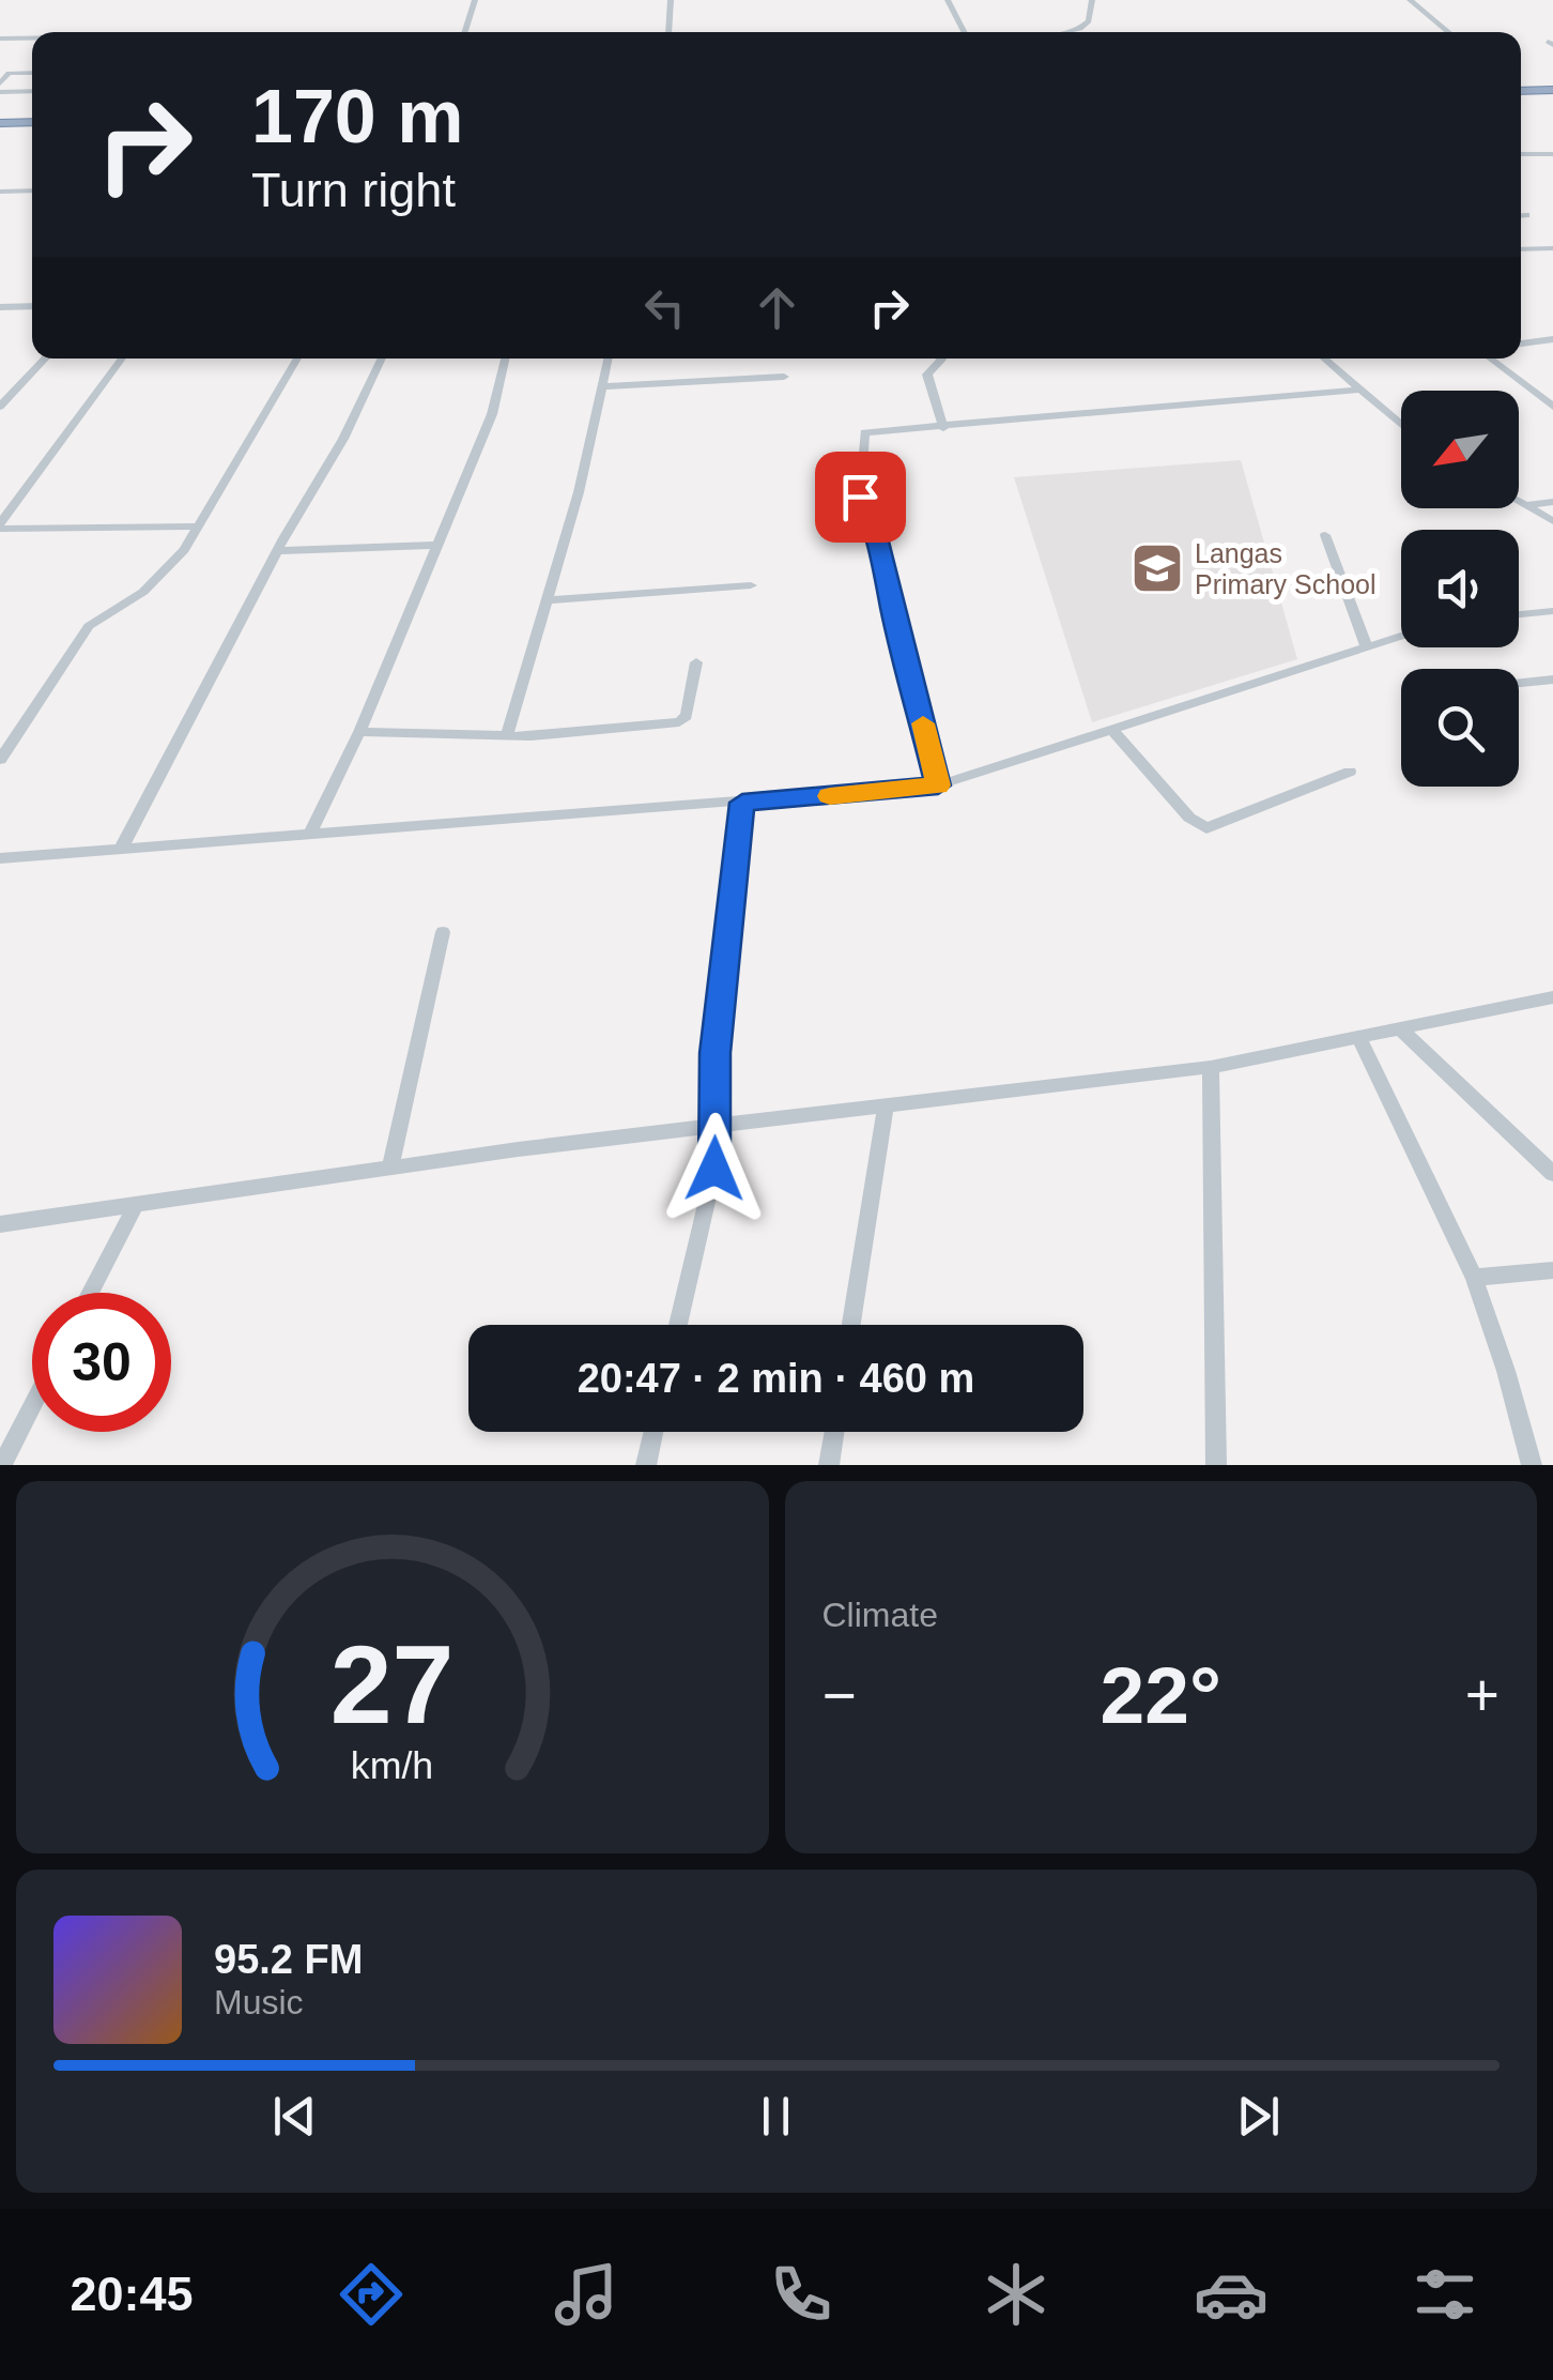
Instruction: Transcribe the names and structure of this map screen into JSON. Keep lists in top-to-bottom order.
{
  "places": {
    "school or university": ["Langas Primary School"]
  },
  "north": "bottom left",
  "page": {
    "turn": ["170 m", "Turn right"],
    "limit": "30",
    "trip": "20:47 · 2 min · 460 m",
    "tile": "Climate",
    "heat": ["−", "22°", "+"],
    "song": ["95.2 FM", "Music"],
    "tabs": "20:45",
    "gauge": ["27", "km/h"]
  }
}
